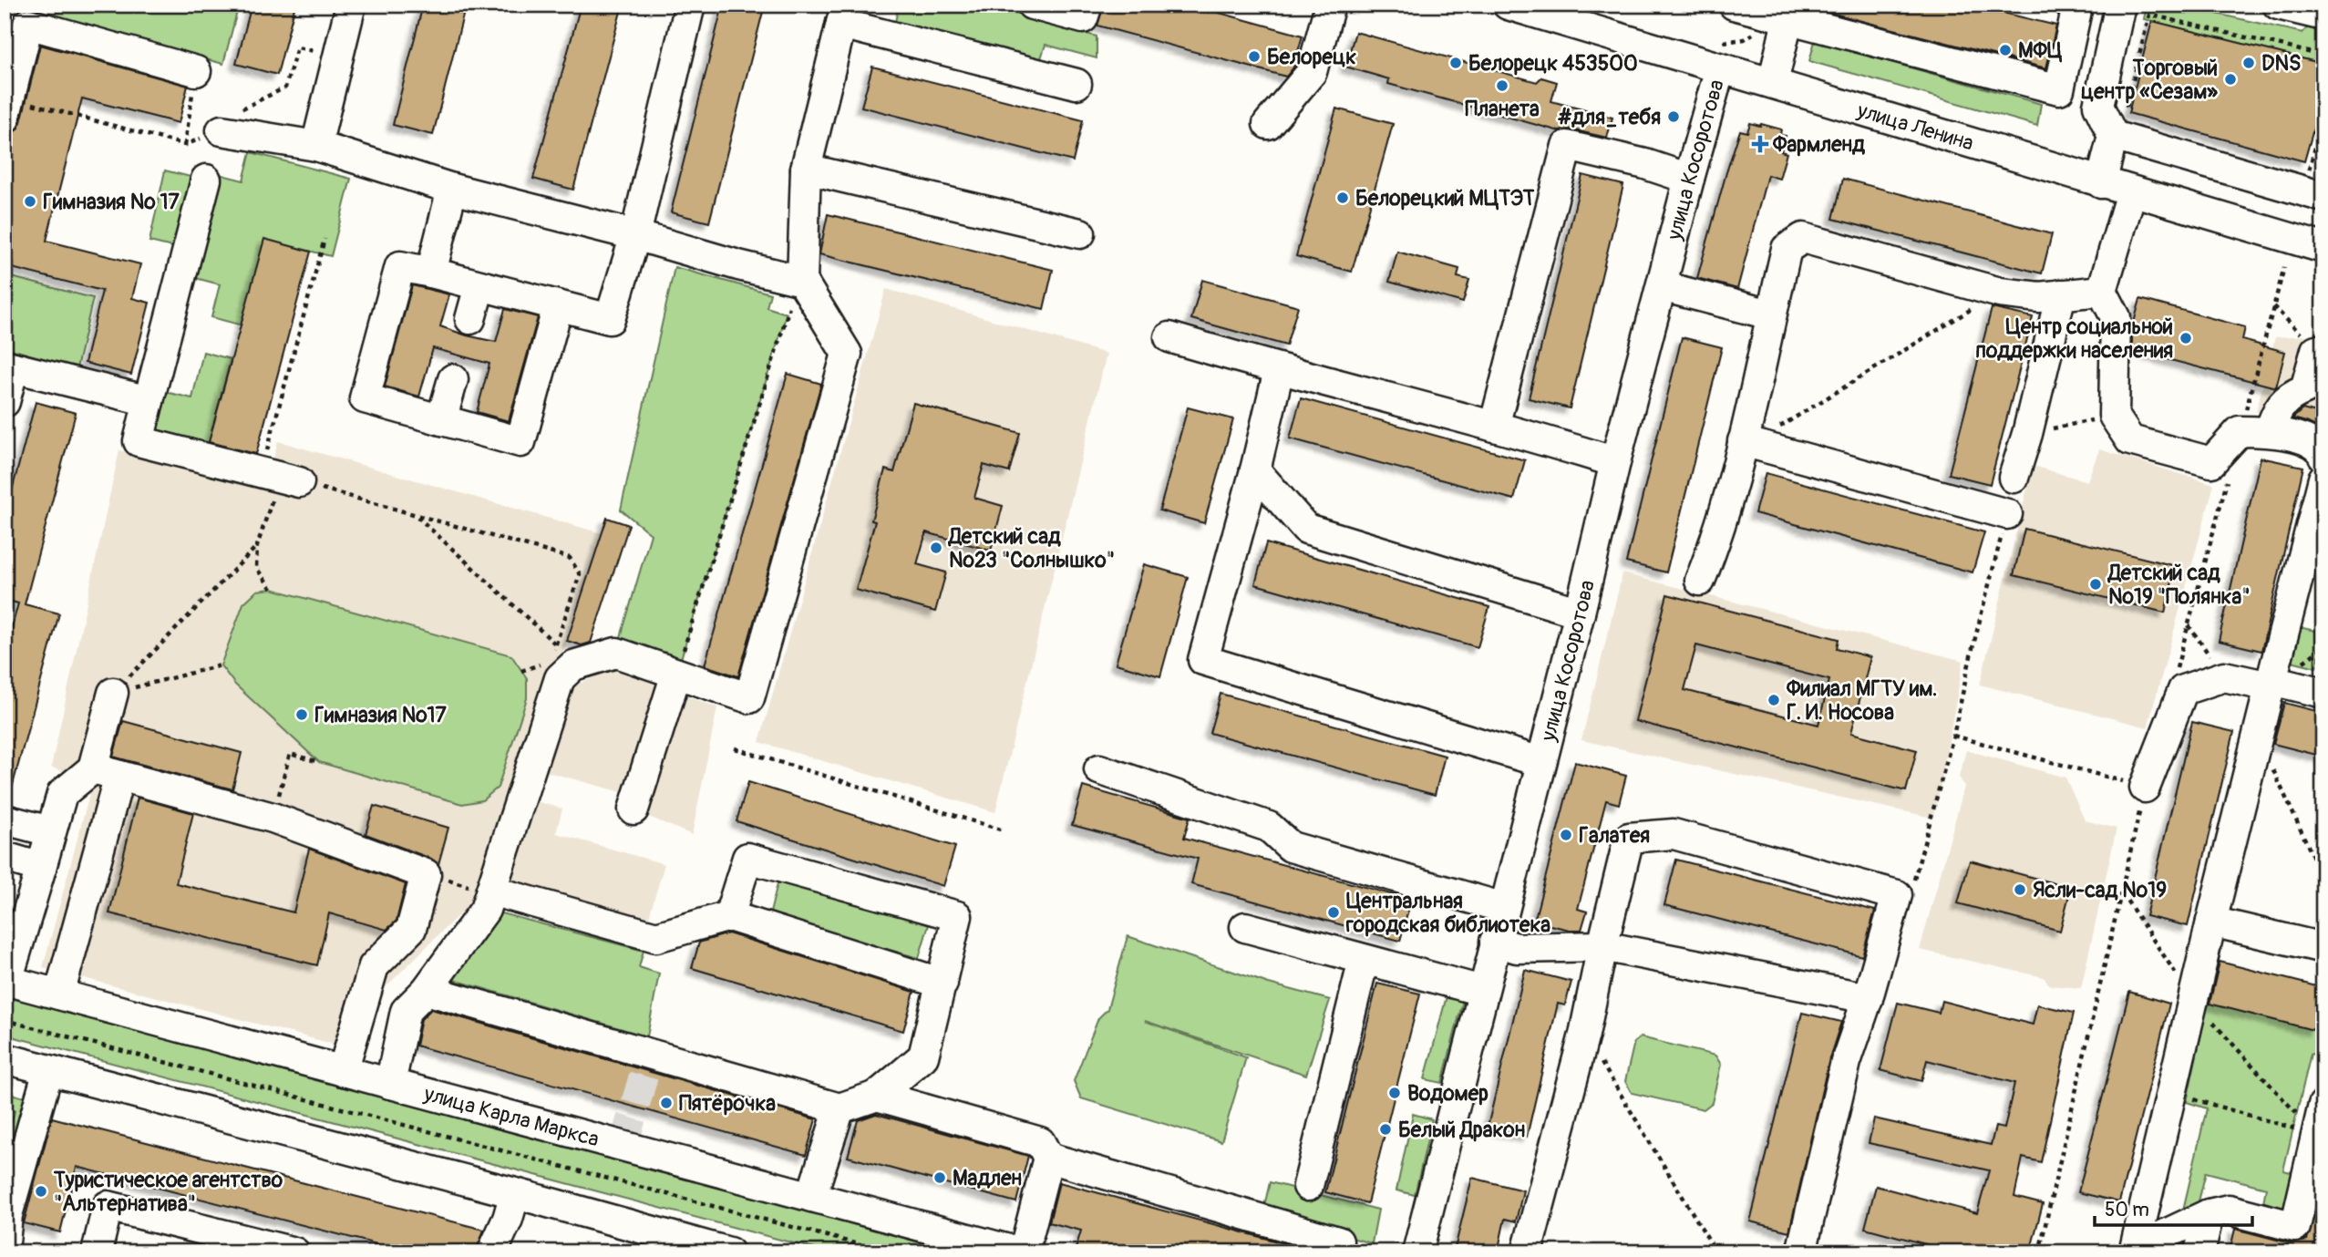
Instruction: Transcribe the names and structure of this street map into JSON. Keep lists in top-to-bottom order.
{
  "streets": {
    "street": ["улица Ленина", "улица Косоротова", "улица Карла Маркса"]
  },
  "crossings": [
    ["улица Ленина", "улица Косоротова"]
  ],
  "places": {
    "other": [
      "МФЦ",
      "Белорецк",
      "Белорецк 453500",
      "DNS",
      "Торговый центр «Сезам»",
      "Планета",
      "#для_тебя",
      "Белорецкий МЦТЭТ",
      "Гимназия № 17",
      "Центр социальной поддержки населения",
      "Детский сад №23 \"Солнышко\"",
      "Детский сад №19 \"Полянка\"",
      "Филиал МГТУ им. Г. И. Носова",
      "Гимназия №17",
      "Галатея",
      "Ясли-сад №19",
      "Центральная городская библиотека",
      "Водомер",
      "Пятёрочка",
      "Белый Дракон",
      "Мадлен",
      "Туристическое агентство \"Альтернатива\""
    ],
    "health": ["Фармленд"]
  },
  "scale_bar": "50 m"
}
